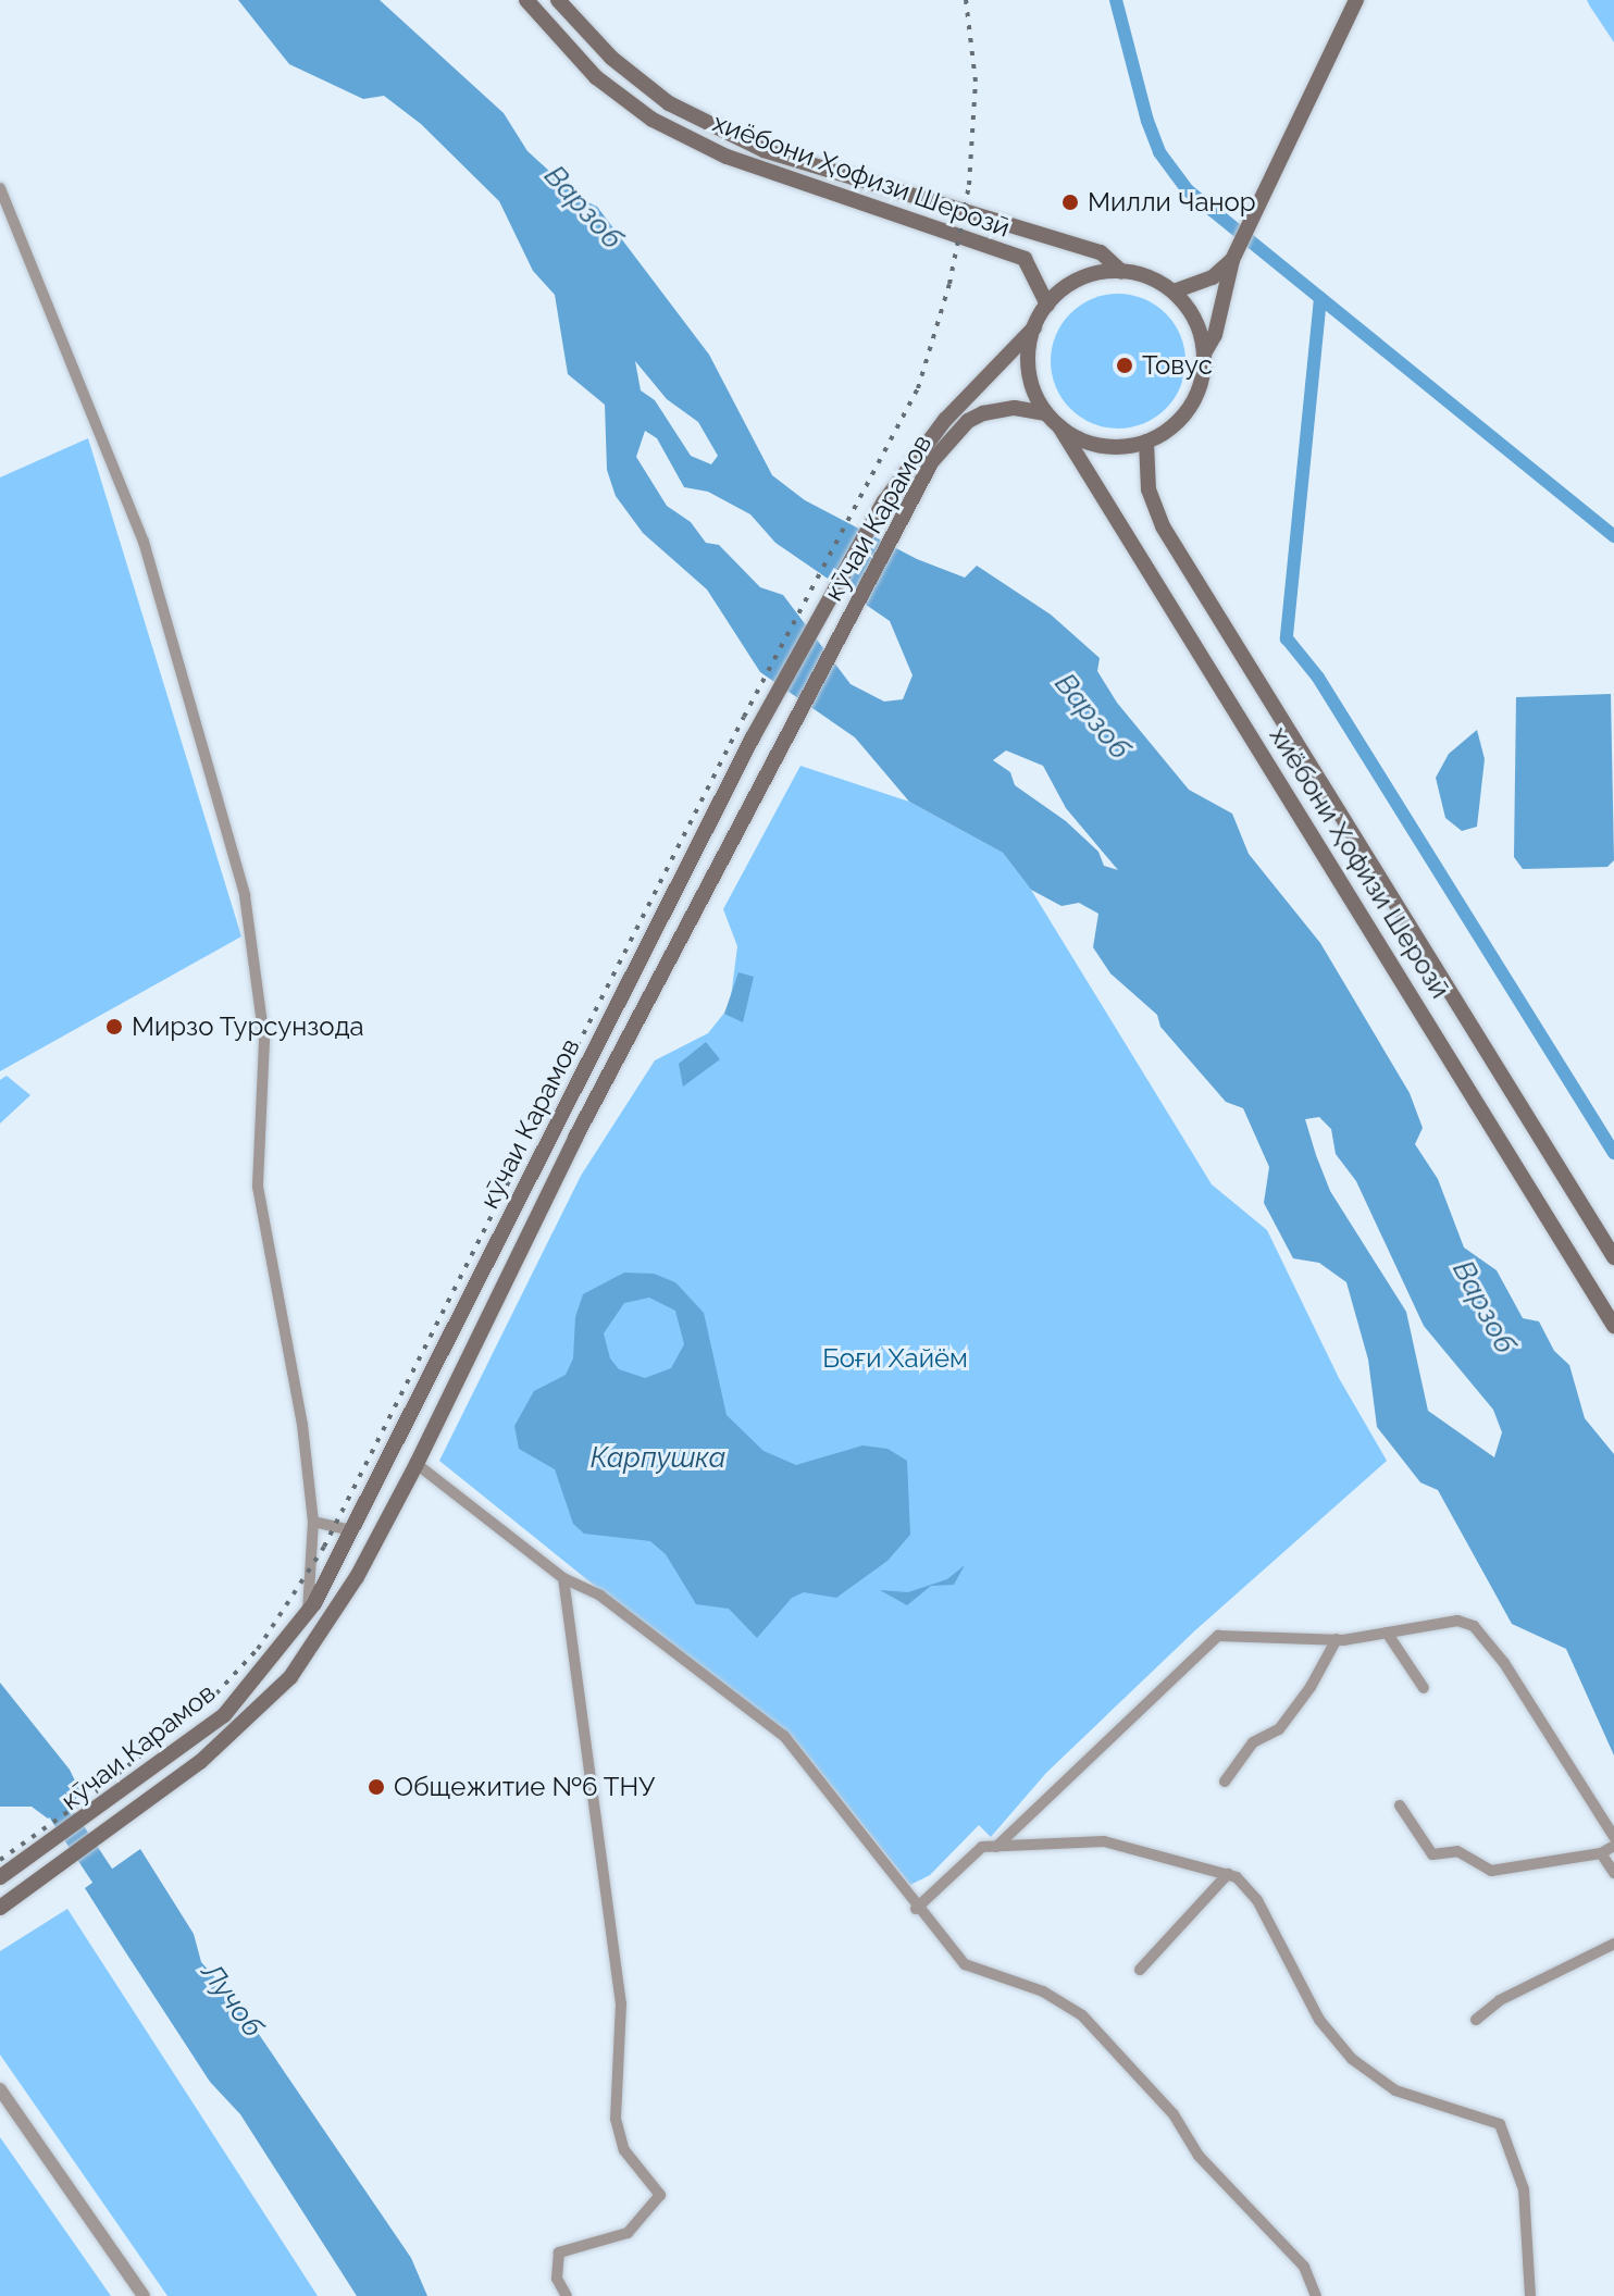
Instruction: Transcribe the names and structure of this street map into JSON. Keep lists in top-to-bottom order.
{
  "streets": {
    "main road": ["хиёбони Ҳофизи Шерозӣ", "кӯчаи Карамов"]
  },
  "crossings": [
    ["хиёбони Ҳофизи Шерозӣ", "кӯчаи Карамов"]
  ],
  "water": ["Варзоб", "Карпушка", "Лучоб"],
  "parks": ["Боғи Хайём"],
  "places": [
    "Милли Чанор",
    "Товус",
    "Мирзо Турсунзода",
    "Общежитие №6 ТНУ"
  ]
}
